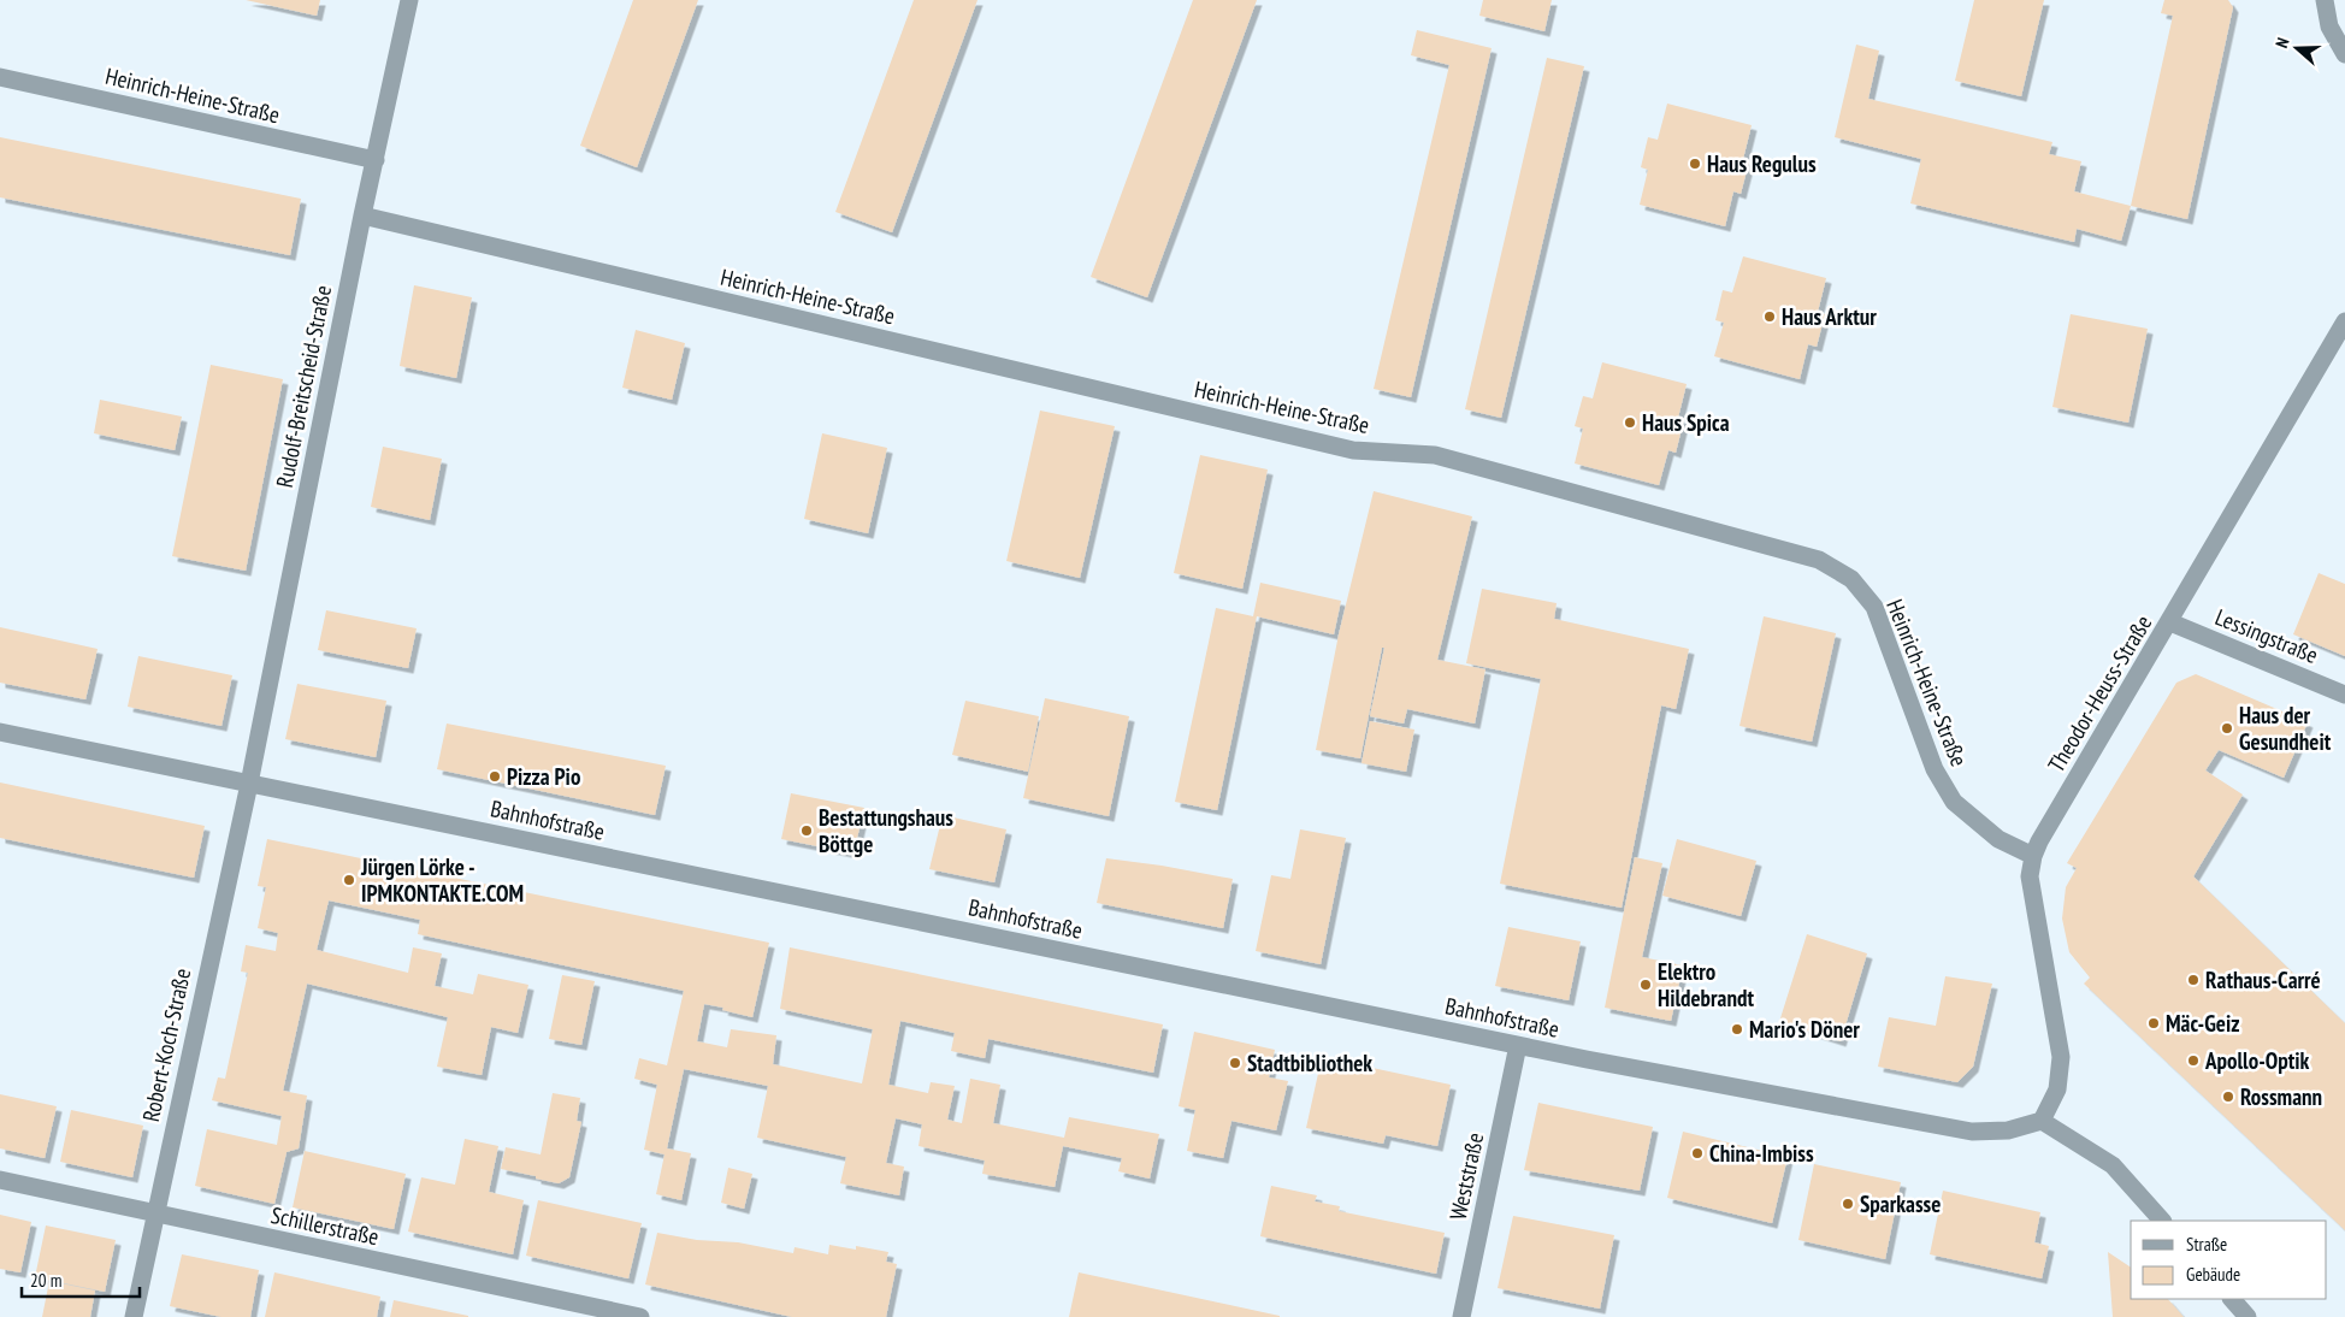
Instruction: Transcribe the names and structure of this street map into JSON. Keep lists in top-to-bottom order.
{
  "streets": {
    "street": [
      "Heinrich-Heine-Straße",
      "Rudolf-Breitscheid-Straße",
      "Lessingstraße",
      "Theodor-Heuss-Straße",
      "Bahnhofstraße",
      "Robert-Koch-Straße",
      "Weststraße",
      "Schillerstraße"
    ]
  },
  "crossings": [
    ["Heinrich-Heine-Straße", "Rudolf-Breitscheid-Straße"],
    ["Heinrich-Heine-Straße", "Theodor-Heuss-Straße"],
    ["Rudolf-Breitscheid-Straße", "Bahnhofstraße"],
    ["Rudolf-Breitscheid-Straße", "Robert-Koch-Straße"],
    ["Lessingstraße", "Theodor-Heuss-Straße"],
    ["Theodor-Heuss-Straße", "Bahnhofstraße"],
    ["Bahnhofstraße", "Robert-Koch-Straße"],
    ["Bahnhofstraße", "Weststraße"],
    ["Robert-Koch-Straße", "Schillerstraße"]
  ],
  "places": [
    "Haus Regulus",
    "Haus Arktur",
    "Haus Spica",
    "Haus der Gesundheit",
    "Pizza Pio",
    "Bestattungshaus Böttge",
    "Jürgen Lörke - IPMKONTAKTE.COM",
    "Rathaus-Carré",
    "Elektro Hildebrandt",
    "Mäc-Geiz",
    "Mario's Döner",
    "Apollo-Optik",
    "Stadtbibliothek",
    "Rossmann",
    "China-Imbiss",
    "Sparkasse"
  ],
  "legend": ["Straße", "Gebäude"],
  "scale_bar": "20 m",
  "north": "left"
}
